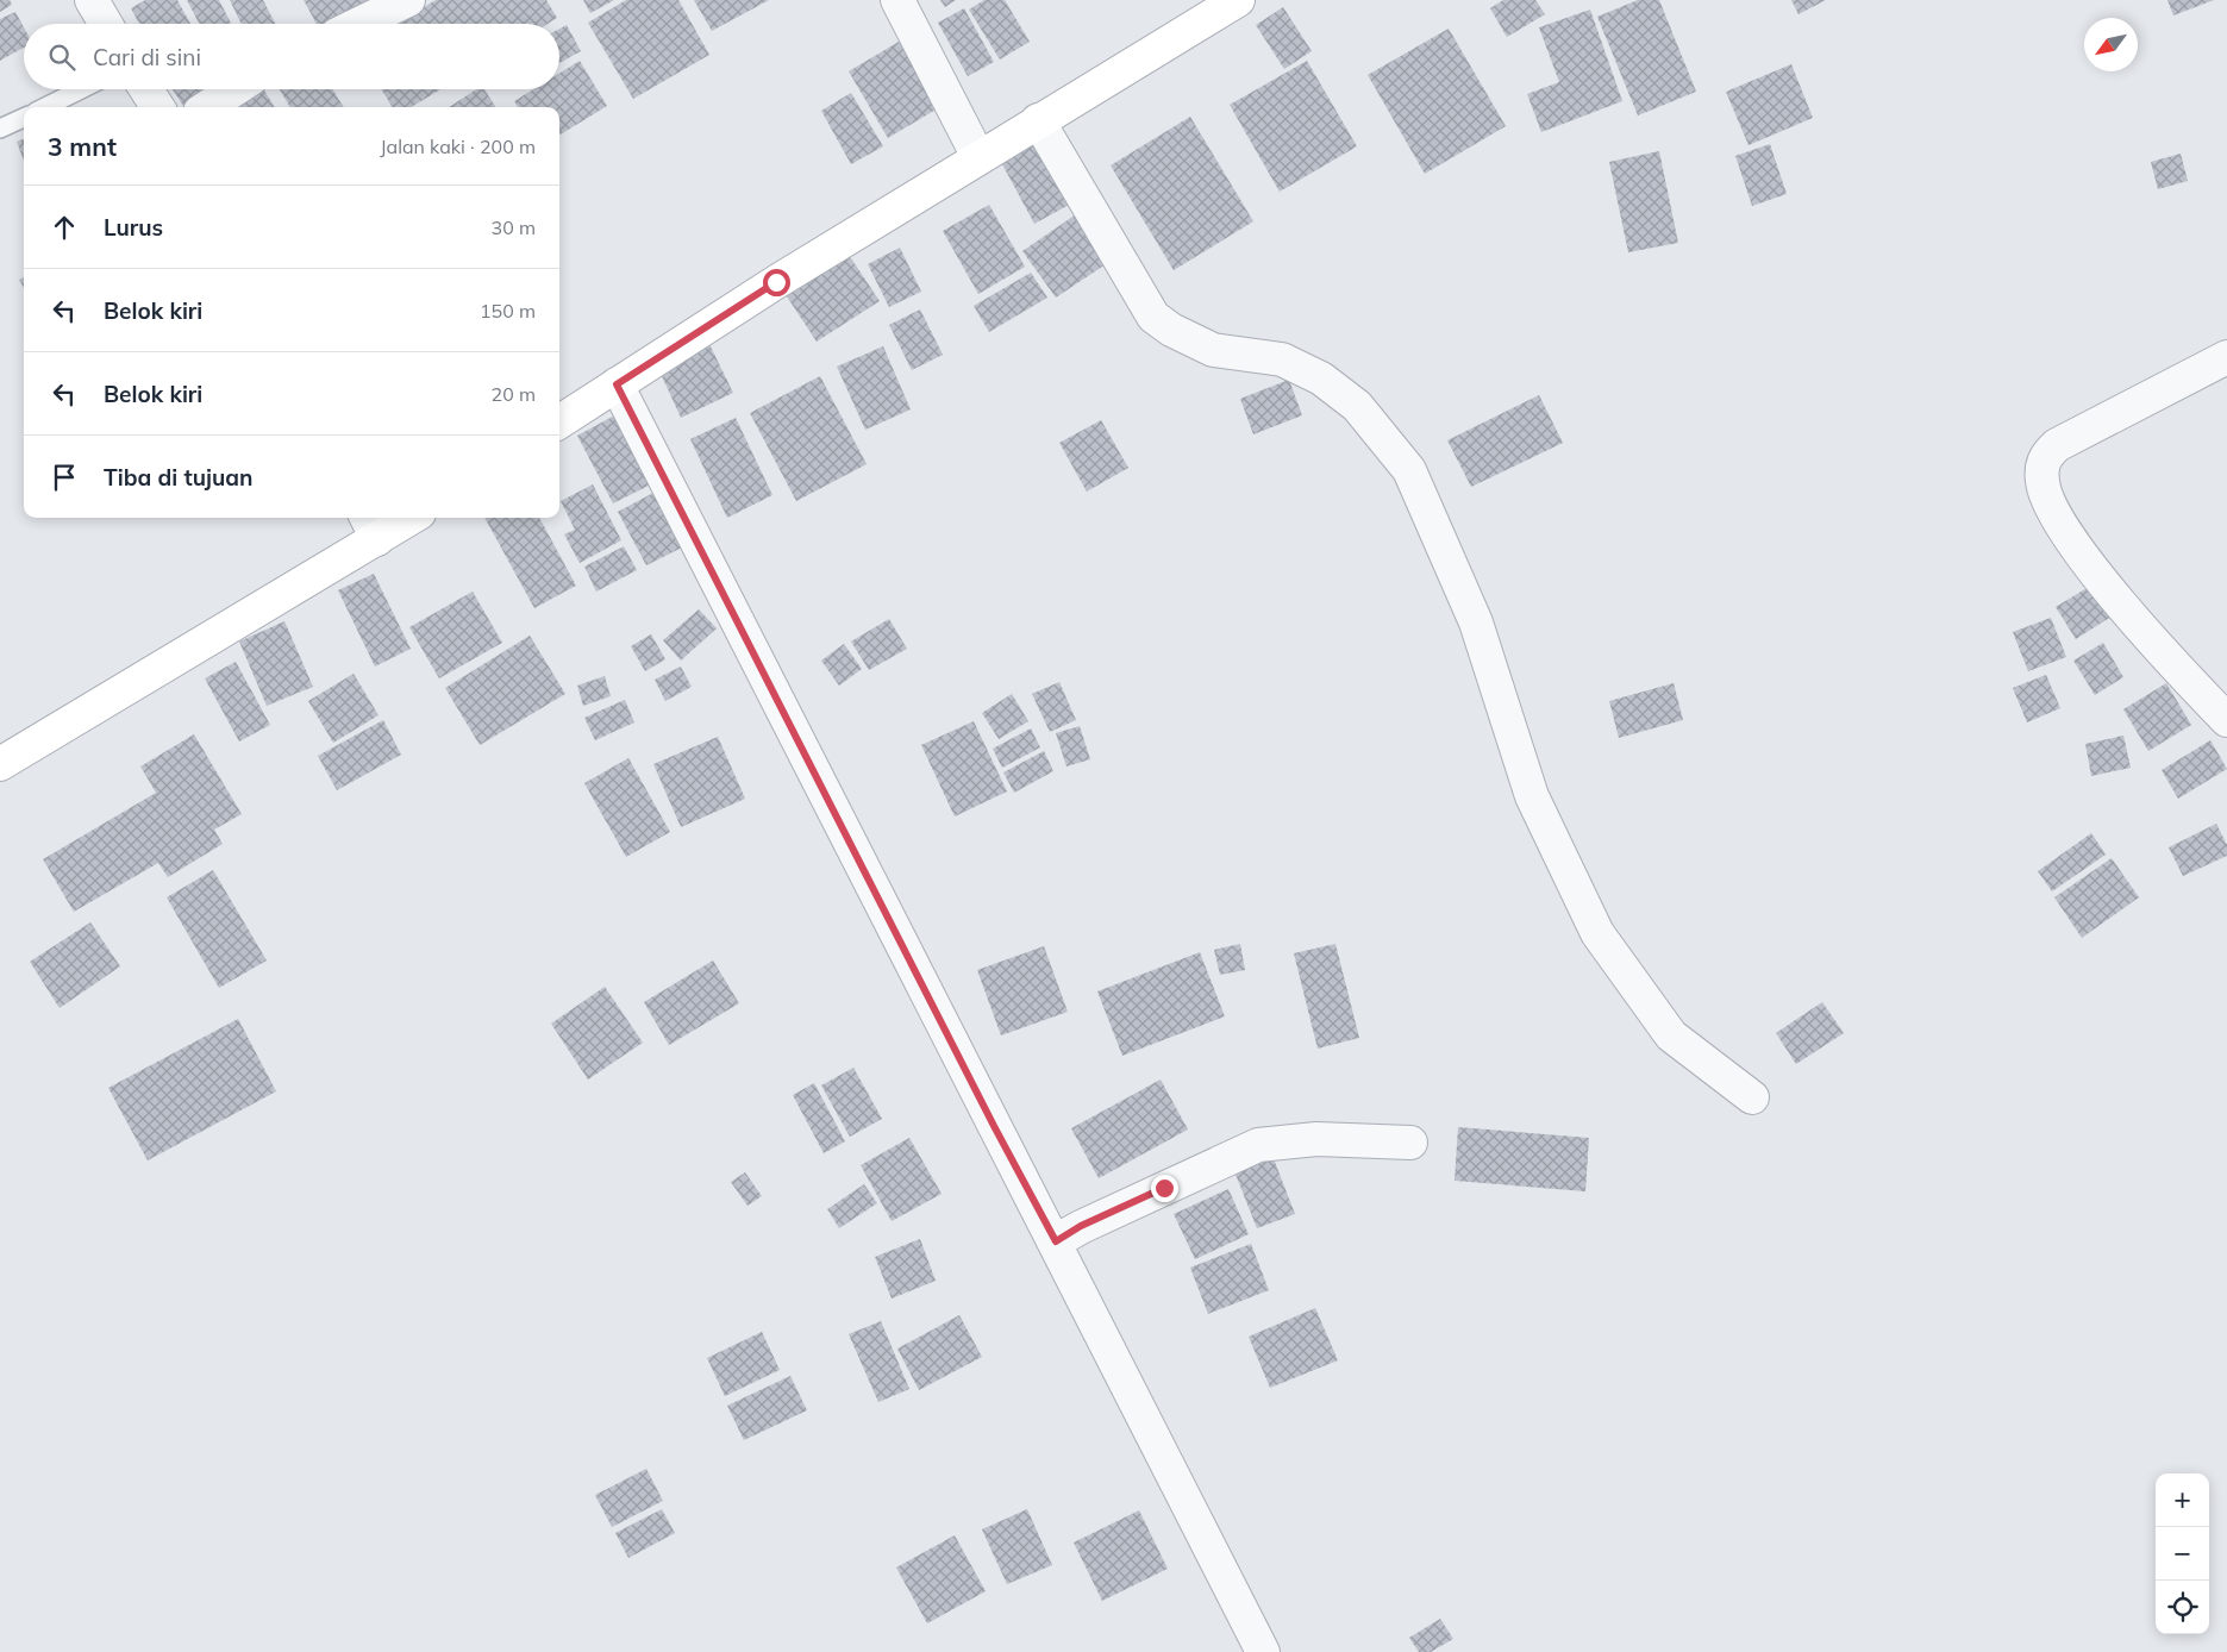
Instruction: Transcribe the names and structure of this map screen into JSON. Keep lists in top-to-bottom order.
{
  "north": "bottom left",
  "page": {
    "search": "Cari di sini",
    "heading": ["3 mnt", "Jalan kaki · 200 m"],
    "list": [
      ["Lurus", "30 m"],
      ["Belok kiri", "150 m"],
      ["Belok kiri", "20 m"],
      "Tiba di tujuan"
    ],
    "map_buttons": ["+", "−"]
  }
}
